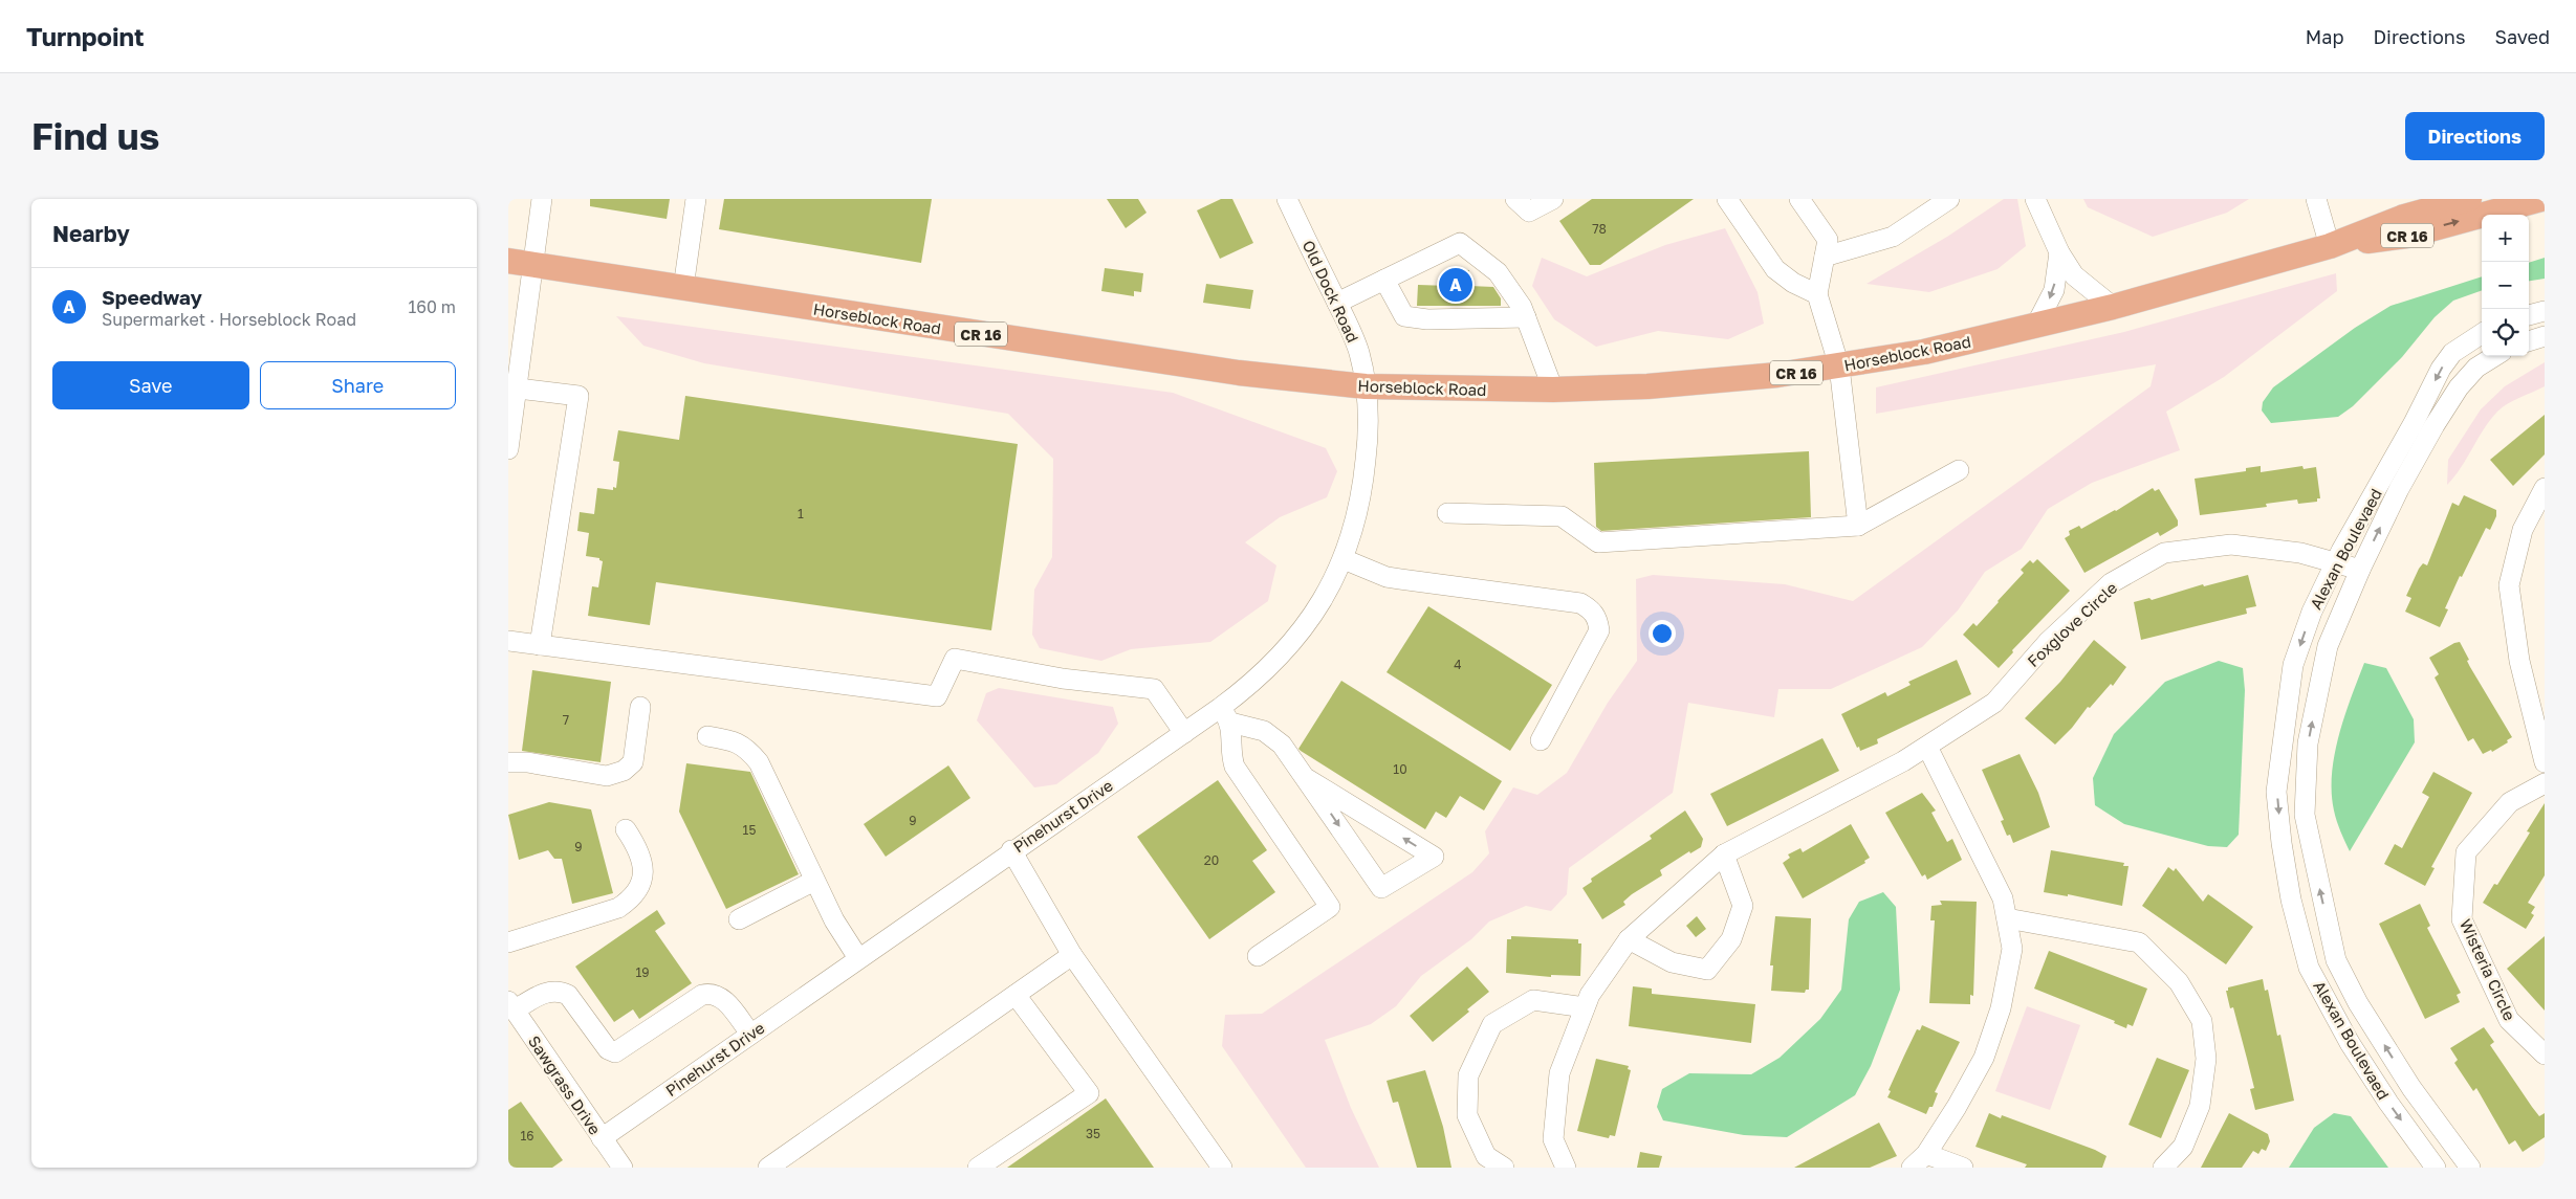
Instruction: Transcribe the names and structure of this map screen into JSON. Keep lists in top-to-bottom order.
{
  "streets": {
    "main road": ["CR 16", "Horseblock Road"],
    "street": [
      "Old Dock Road",
      "Alexan Boulevaed",
      "Foxglove Circle",
      "Pinehurst Drive",
      "Wisteria Circle",
      "Sawgrass Drive"
    ]
  },
  "crossings": [
    ["Old Dock Road", "Horseblock Road"],
    ["Old Dock Road", "Pinehurst Drive"],
    ["Horseblock Road", "Pinehurst Drive"],
    ["Alexan Boulevaed", "Foxglove Circle"],
    ["Pinehurst Drive", "Sawgrass Drive"]
  ],
  "house_numbers": [
    "78",
    "1",
    "4",
    "7",
    "10",
    "9",
    "15",
    "9",
    "20",
    "19",
    "35",
    "16"
  ],
  "page": {
    "header": "Turnpoint",
    "nav": ["Map", "Directions", "Saved"],
    "buttons": [
      "Directions",
      ["Save", "Share"]
    ],
    "title": "Find us",
    "heading": "Nearby",
    "map_buttons": ["+", "−"],
    "pins": "A",
    "list": [
      {
        "mark": "A",
        "name": "Speedway",
        "note": "Supermarket · Horseblock Road",
        "value": "160 m"
      }
    ]
  }
}
